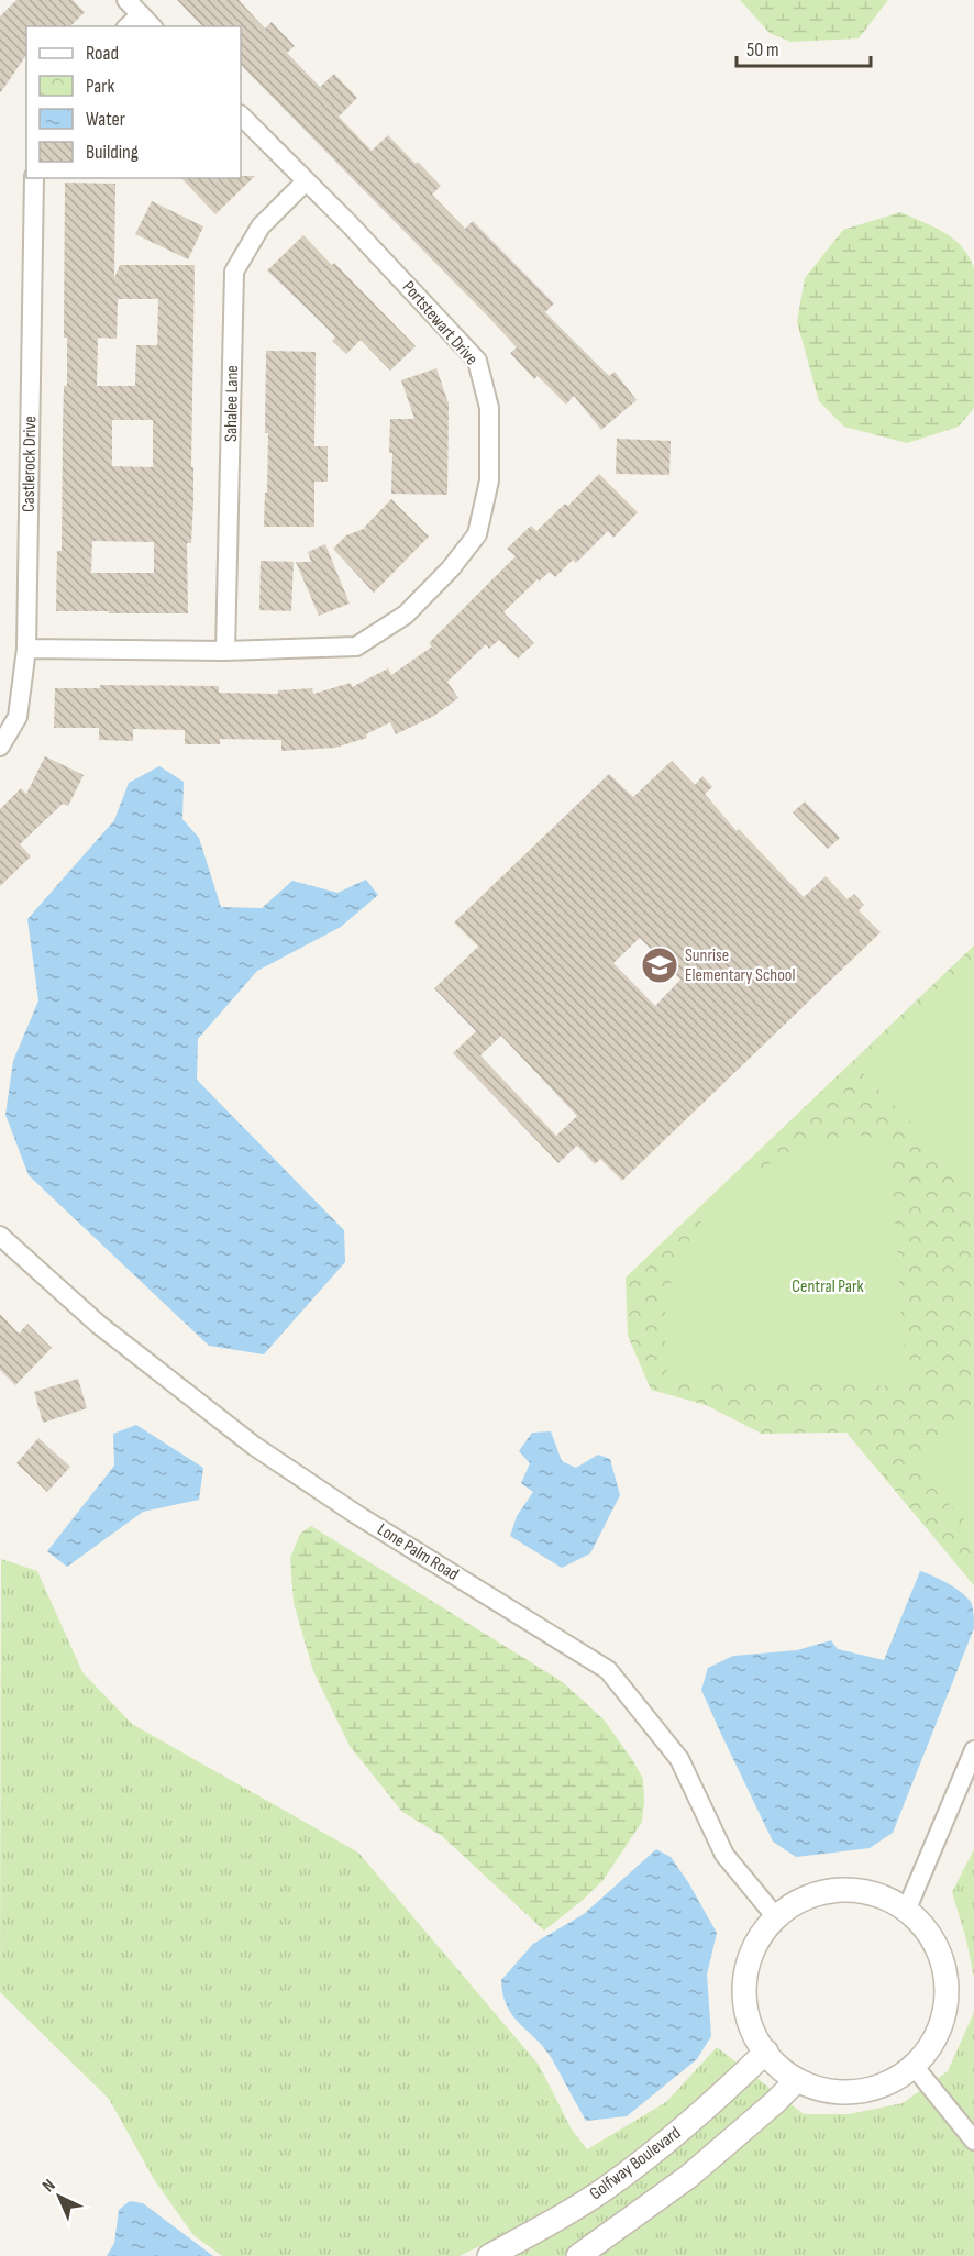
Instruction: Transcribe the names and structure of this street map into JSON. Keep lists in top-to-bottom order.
{
  "streets": {
    "street": [
      "Portstewart Drive",
      "Sahalee Lane",
      "Castlerock Drive",
      "Lone Palm Road",
      "Golfway Boulevard"
    ]
  },
  "crossings": [
    ["Portstewart Drive", "Sahalee Lane"],
    ["Portstewart Drive", "Castlerock Drive"],
    ["Lone Palm Road", "Golfway Boulevard"]
  ],
  "parks": ["Central Park"],
  "places": {
    "school or university": ["Sunrise Elementary School"]
  },
  "legend": [
    "Road",
    "Park",
    "Water",
    "Building"
  ],
  "scale_bar": "50 m",
  "north": "top left"
}
